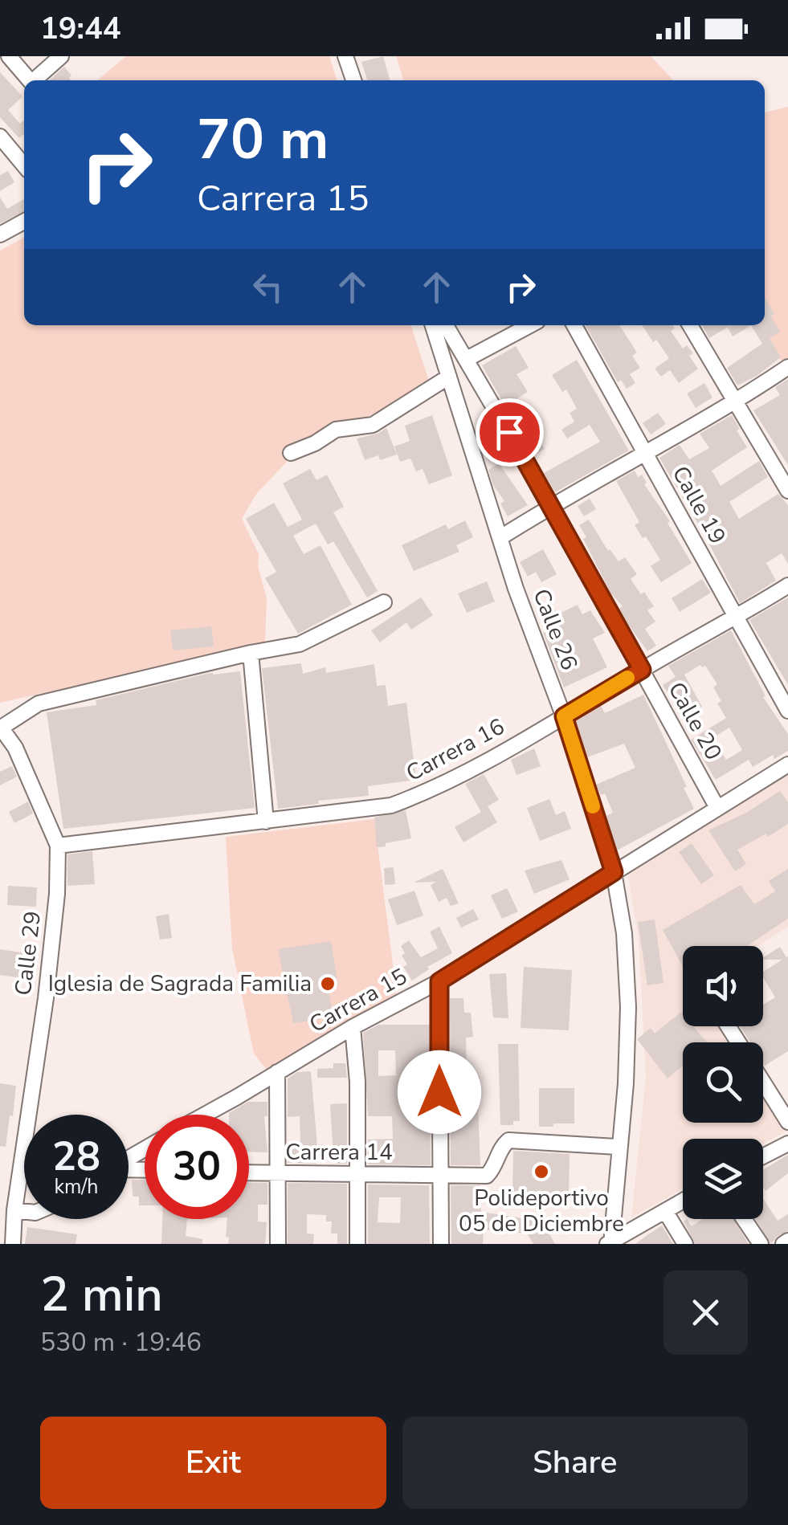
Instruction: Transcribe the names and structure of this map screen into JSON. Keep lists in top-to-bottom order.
{
  "streets": {
    "street": [
      "Calle 19",
      "Calle 26",
      "Calle 20",
      "Carrera 16",
      "Calle 29",
      "Carrera 15",
      "Carrera 14"
    ]
  },
  "crossings": [
    ["Calle 19", "Carrera 16"],
    ["Calle 26", "Carrera 16"],
    ["Calle 26", "Carrera 15"],
    ["Calle 26", "Carrera 14"],
    ["Calle 20", "Carrera 16"],
    ["Calle 20", "Carrera 15"],
    ["Carrera 16", "Calle 29"]
  ],
  "places": ["Iglesia de Sagrada Familia", "Polideportivo 05 de Diciembre"],
  "page": {
    "status": "19:44",
    "turn": ["70 m", "Carrera 15"],
    "speed": "28 km/h",
    "limit": "30",
    "heading": ["2 min", "530 m · 19:46"],
    "buttons": ["Exit", "Share"]
  }
}
